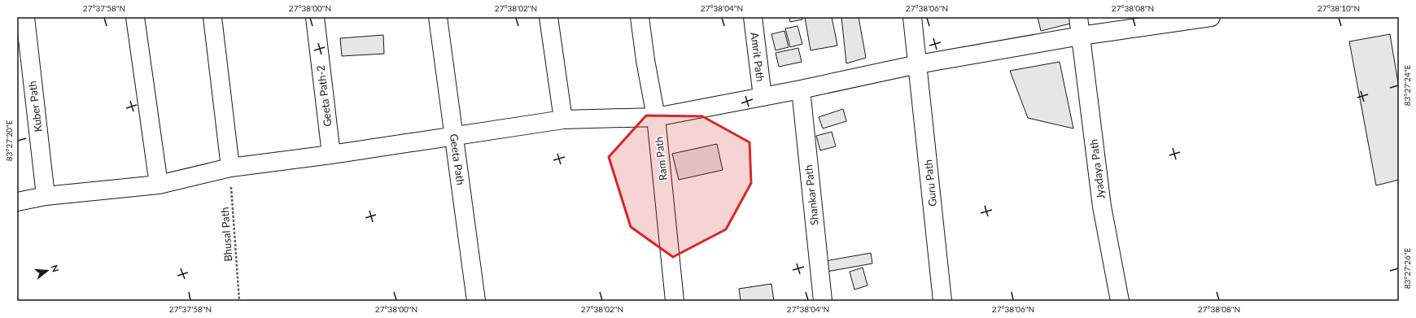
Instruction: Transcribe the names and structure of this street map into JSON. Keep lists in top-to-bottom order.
{
  "streets": {
    "street": [
      "Amrit Path",
      "Geeta Path-2",
      "Kuber Path",
      "Ram Path",
      "Geeta Path",
      "Jyadaya Path",
      "Guru Path",
      "Shankar Path"
    ],
    "path": ["Bhusal Path"]
  },
  "north": "right",
  "coordinates": [
    "27°37'58\"N",
    "27°38'00\"N",
    "27°38'02\"N",
    "27°38'04\"N",
    "27°38'06\"N",
    "27°38'08\"N",
    "27°38'10\"N",
    "83°27'24\"E",
    "83°27'20\"E",
    "83°27'26\"E"
  ]
}
